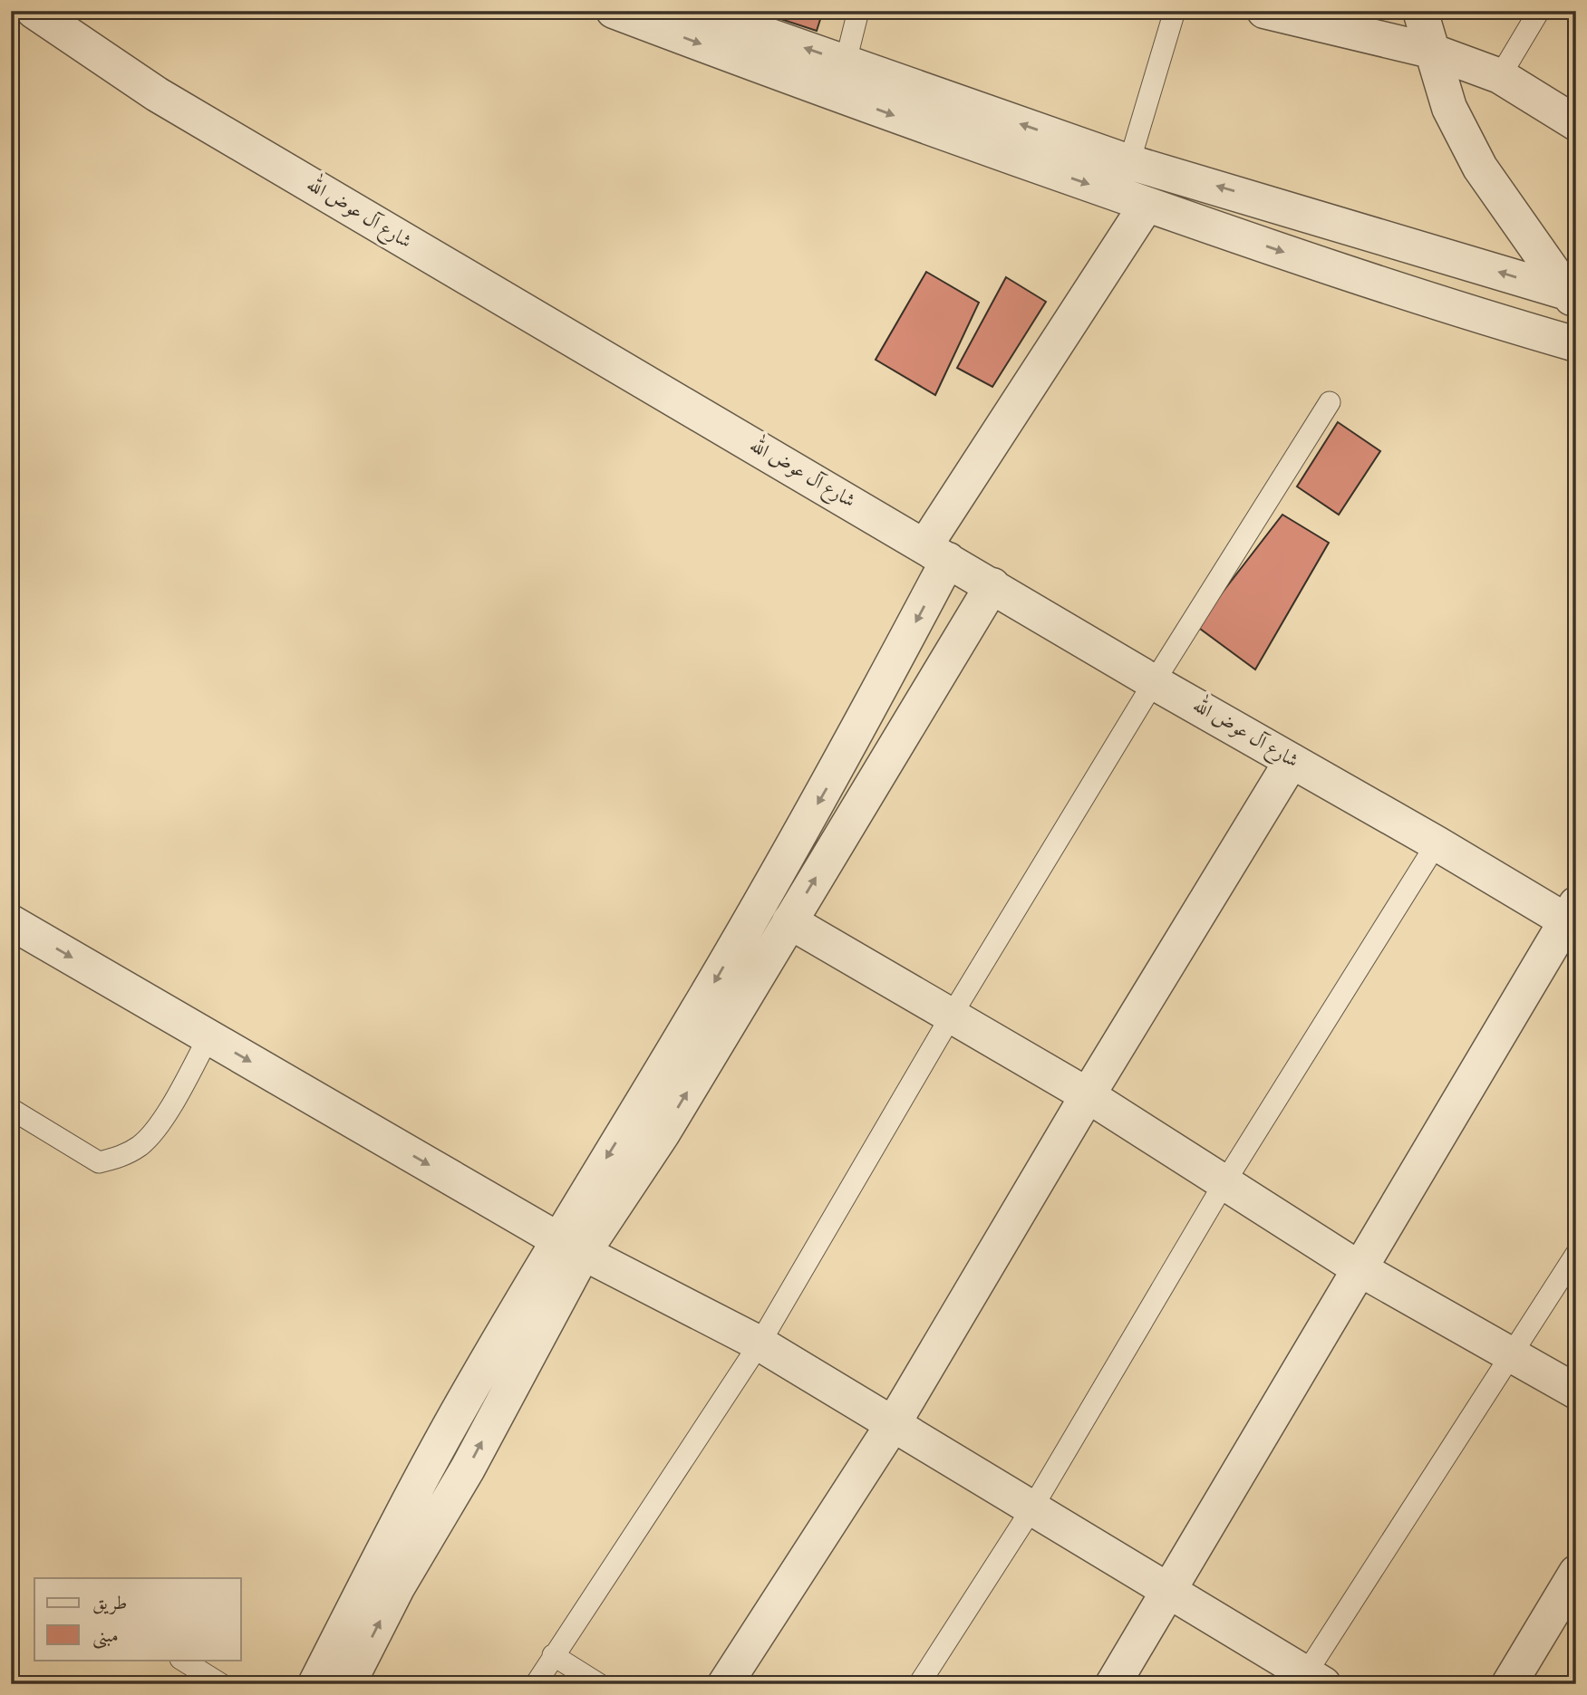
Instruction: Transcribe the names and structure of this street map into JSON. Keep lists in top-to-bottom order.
{
  "streets": {
    "street": ["شارع آل عوض الله"]
  },
  "legend": ["طريق", "مبنى"]
}
